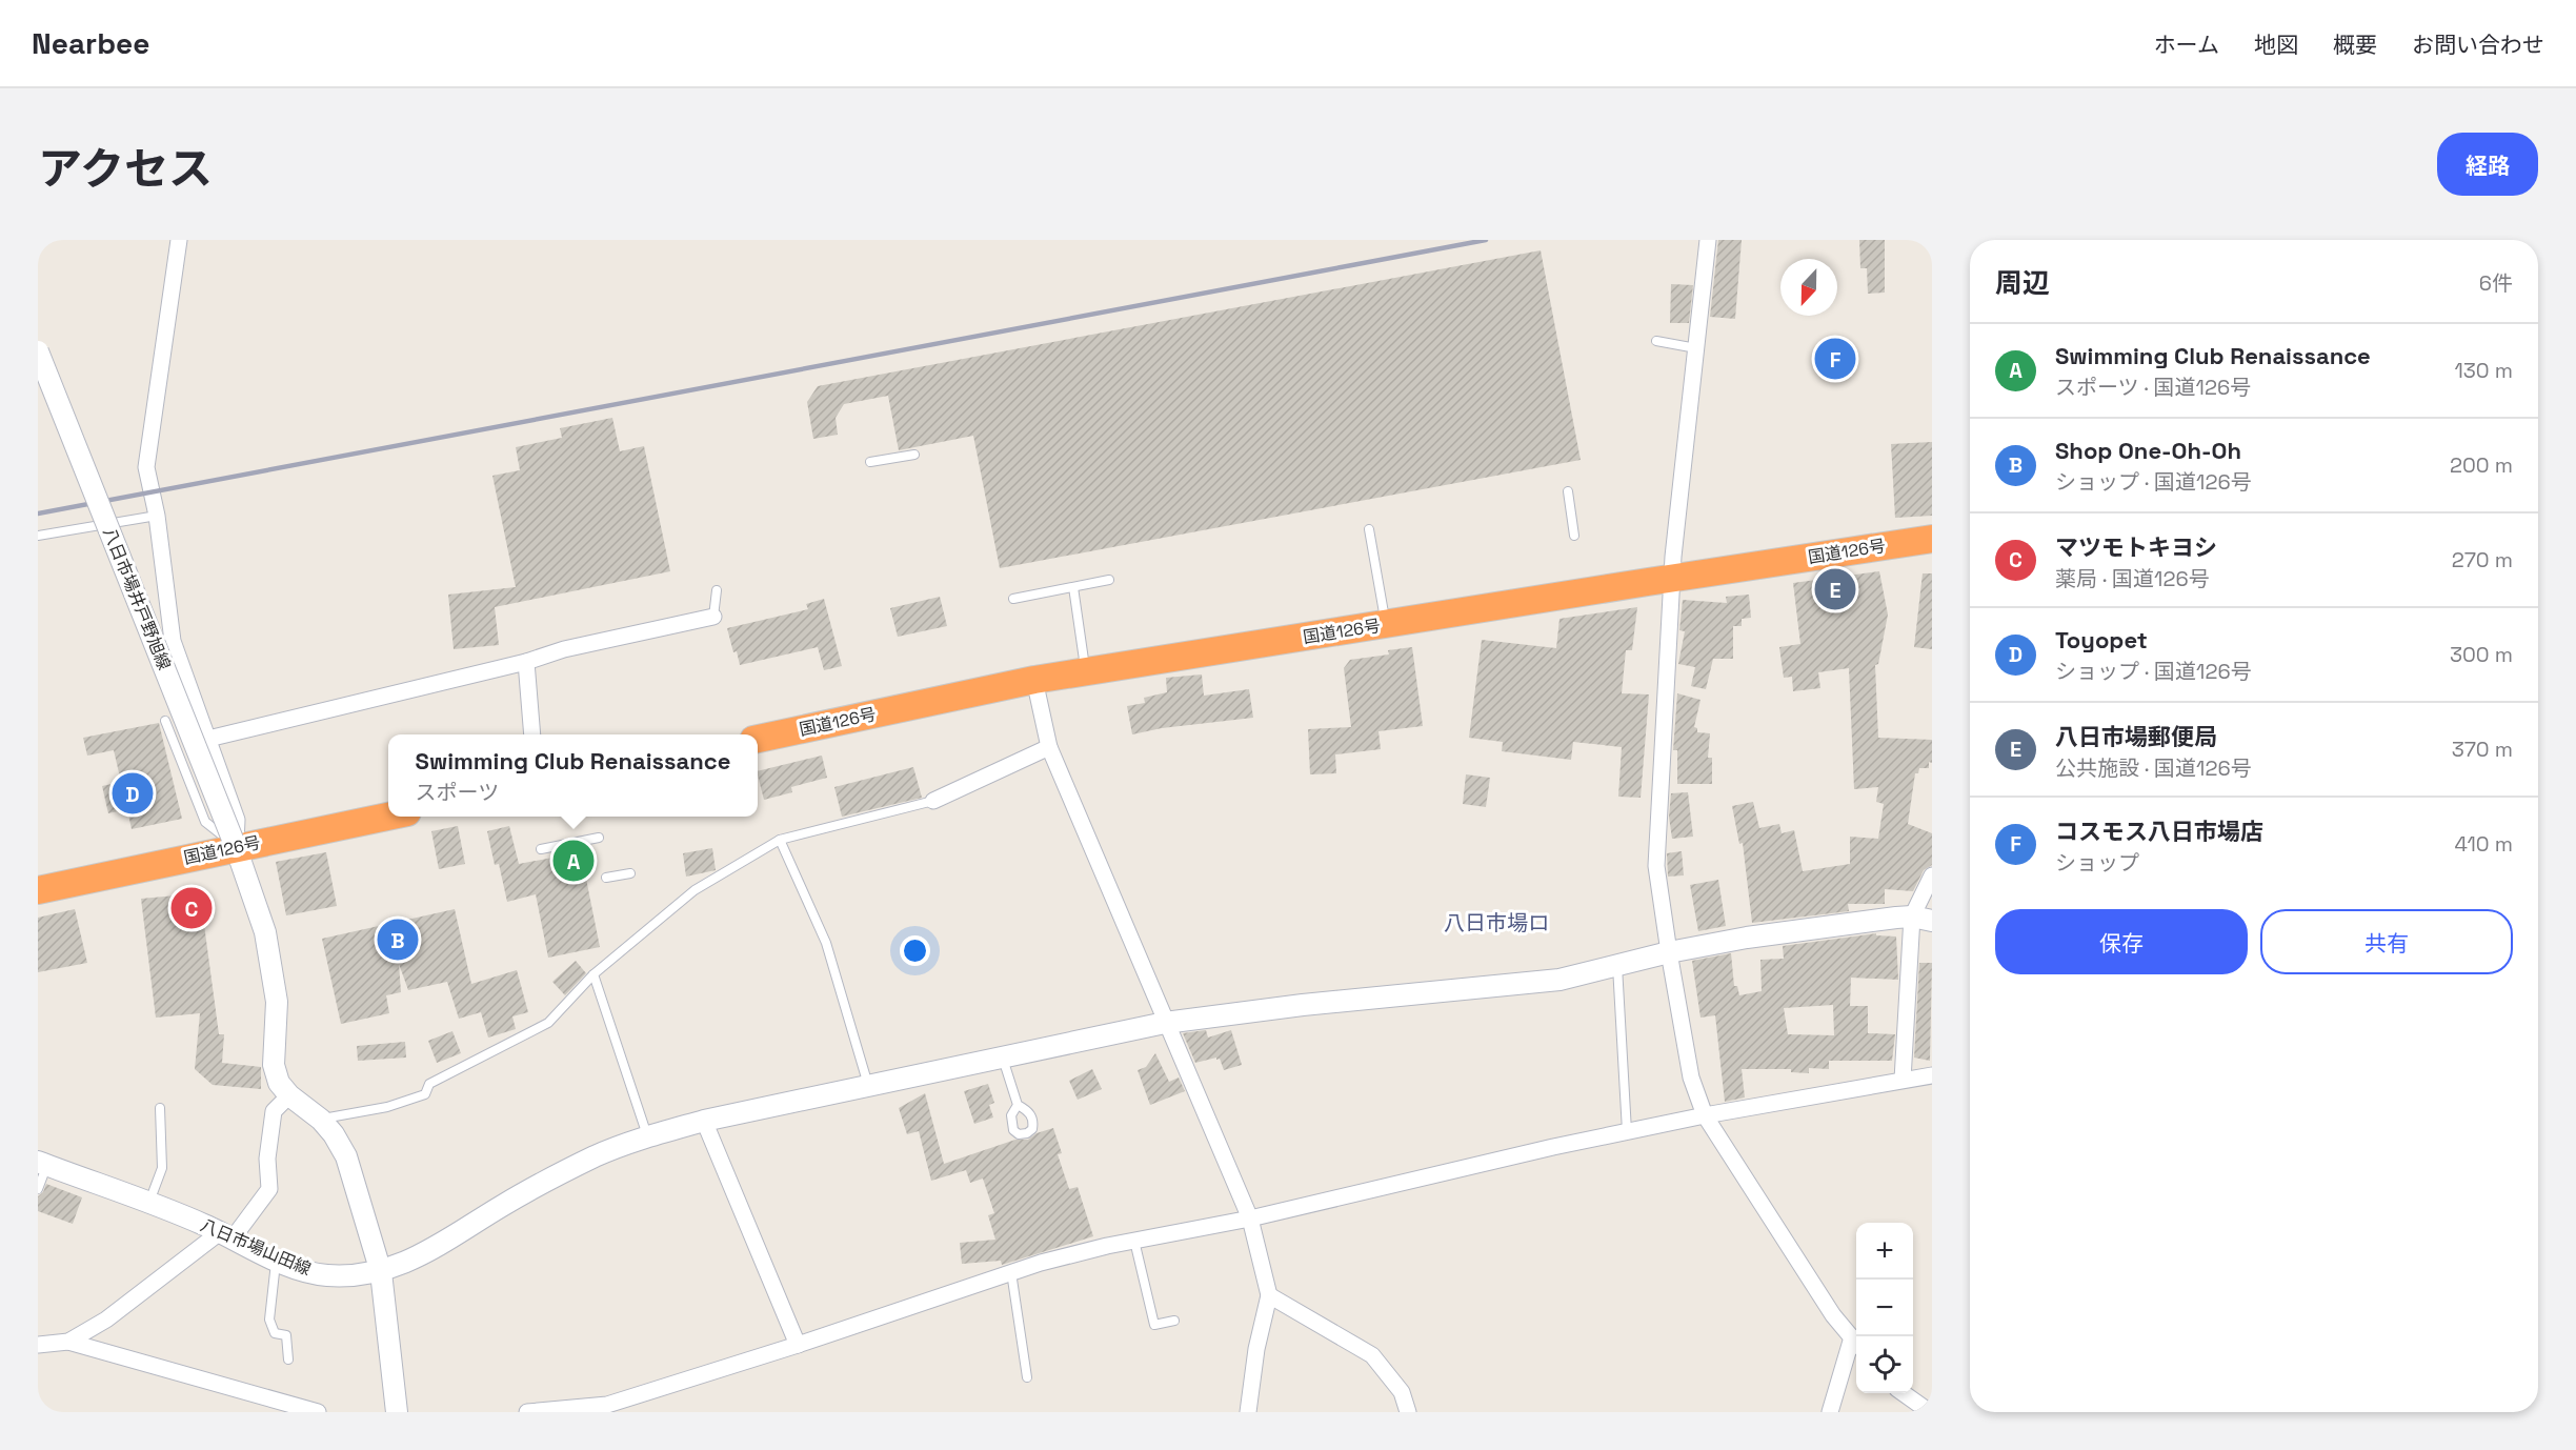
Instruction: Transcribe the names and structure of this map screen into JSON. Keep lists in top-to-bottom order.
{
  "streets": {
    "highway": ["国道126号"],
    "street": ["八日市場井戸野旭線", "八日市場山田線"]
  },
  "crossings": [
    ["国道126号", "八日市場井戸野旭線"]
  ],
  "districts": ["八日市場ロ"],
  "north": "bottom",
  "page": {
    "header": "Nearbee",
    "nav": [
      "ホーム",
      "地図",
      "概要",
      "お問い合わせ"
    ],
    "title": "アクセス",
    "buttons": [
      "経路",
      ["保存", "共有"]
    ],
    "heading": ["周辺", "6件"],
    "list": [
      {
        "mark": "A",
        "name": "Swimming Club Renaissance",
        "note": "スポーツ · 国道126号",
        "value": "130 m"
      },
      {
        "mark": "B",
        "name": "Shop One-Oh-Oh",
        "note": "ショップ · 国道126号",
        "value": "200 m"
      },
      {
        "mark": "C",
        "name": "マツモトキヨシ",
        "note": "薬局 · 国道126号",
        "value": "270 m"
      },
      {
        "mark": "D",
        "name": "Toyopet",
        "note": "ショップ · 国道126号",
        "value": "300 m"
      },
      {
        "mark": "E",
        "name": "八日市場郵便局",
        "note": "公共施設 · 国道126号",
        "value": "370 m"
      },
      {
        "mark": "F",
        "name": "コスモス八日市場店",
        "note": "ショップ",
        "value": "410 m"
      }
    ],
    "pins": [
      "F",
      "E",
      "D",
      "A",
      "C",
      "B"
    ],
    "popup": ["Swimming Club Renaissance", "スポーツ"],
    "map_buttons": ["+", "−"]
  }
}
